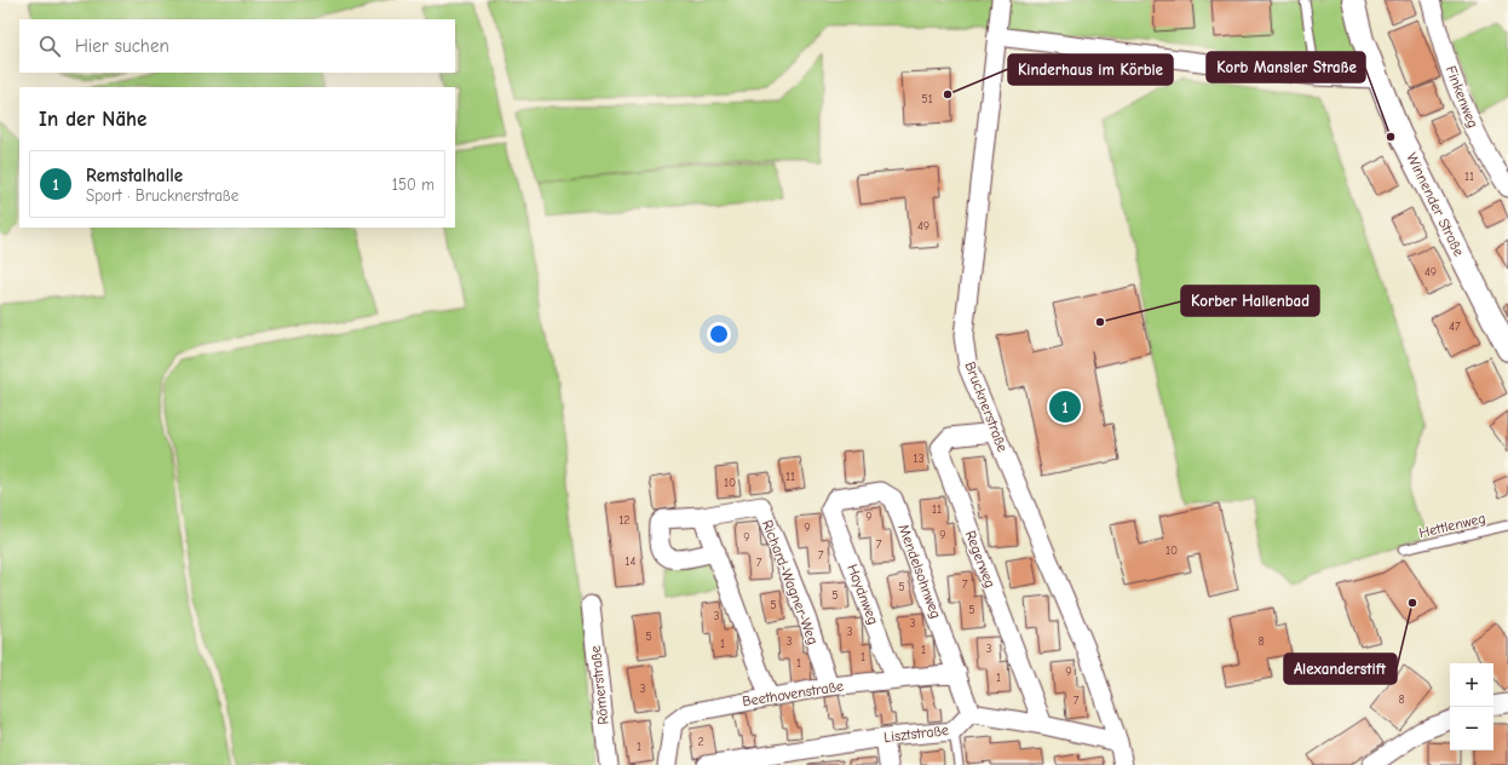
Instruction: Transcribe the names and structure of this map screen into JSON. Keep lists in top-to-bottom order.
{
  "streets": {
    "street": [
      "Finkenweg",
      "Winnender Straße",
      "Brucknerstraße",
      "Regerweg",
      "Mendelsohnweg",
      "Richard-Wagner-Weg",
      "Haydnweg",
      "Römerstraße",
      "Beethovenstraße",
      "Lisztstraße"
    ],
    "lane": ["Hettlenweg"]
  },
  "crossings": [
    ["Brucknerstraße", "Regerweg"],
    ["Mendelsohnweg", "Haydnweg"],
    ["Mendelsohnweg", "Beethovenstraße"],
    ["Mendelsohnweg", "Lisztstraße"],
    ["Richard-Wagner-Weg", "Beethovenstraße"],
    ["Haydnweg", "Beethovenstraße"]
  ],
  "places": [
    "Kinderhaus im Körble",
    "Korb Mansler Straße",
    "Korber Hallenbad",
    "Alexanderstift"
  ],
  "house_numbers": [
    "51",
    "11",
    "49",
    "49",
    "47",
    "13",
    "11",
    "10",
    "11",
    "9",
    "12",
    "9",
    "9",
    "9",
    "7",
    "10",
    "7",
    "14",
    "7",
    "7",
    "5",
    "5",
    "5",
    "5",
    "3",
    "3",
    "3",
    "5",
    "3",
    "8",
    "1",
    "3",
    "1",
    "1",
    "1",
    "9",
    "1",
    "3",
    "8",
    "7",
    "2",
    "1"
  ],
  "page": {
    "search": "Hier suchen",
    "heading": "In der Nähe",
    "list": [
      {
        "mark": "1",
        "name": "Remstalhalle",
        "note": "Sport · Brucknerstraße",
        "value": "150 m"
      }
    ],
    "pins": "1",
    "map_buttons": ["+", "−"]
  }
}
